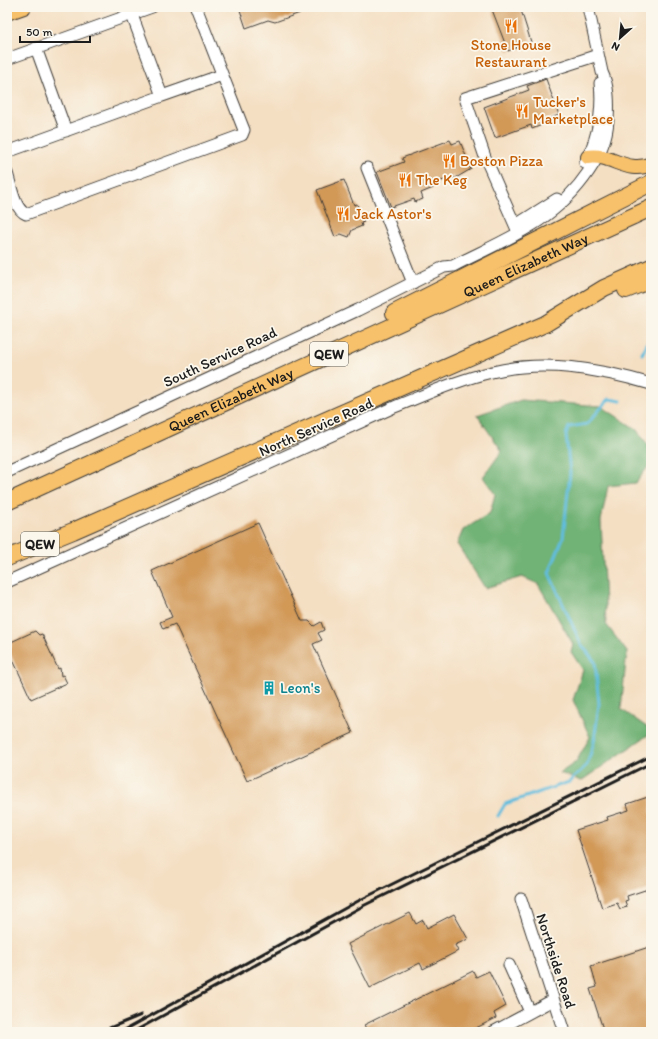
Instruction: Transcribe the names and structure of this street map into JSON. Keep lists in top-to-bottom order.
{
  "streets": {
    "highway": ["Queen Elizabeth Way", "QEW"],
    "street": ["South Service Road", "North Service Road", "Northside Road"]
  },
  "places": {
    "restaurant": [
      "Stone House Restaurant",
      "Tucker's Marketplace",
      "Boston Pizza",
      "The Keg",
      "Jack Astor's"
    ],
    "building": ["Leon's"]
  },
  "scale_bar": "50 m",
  "north": "bottom left"
}
